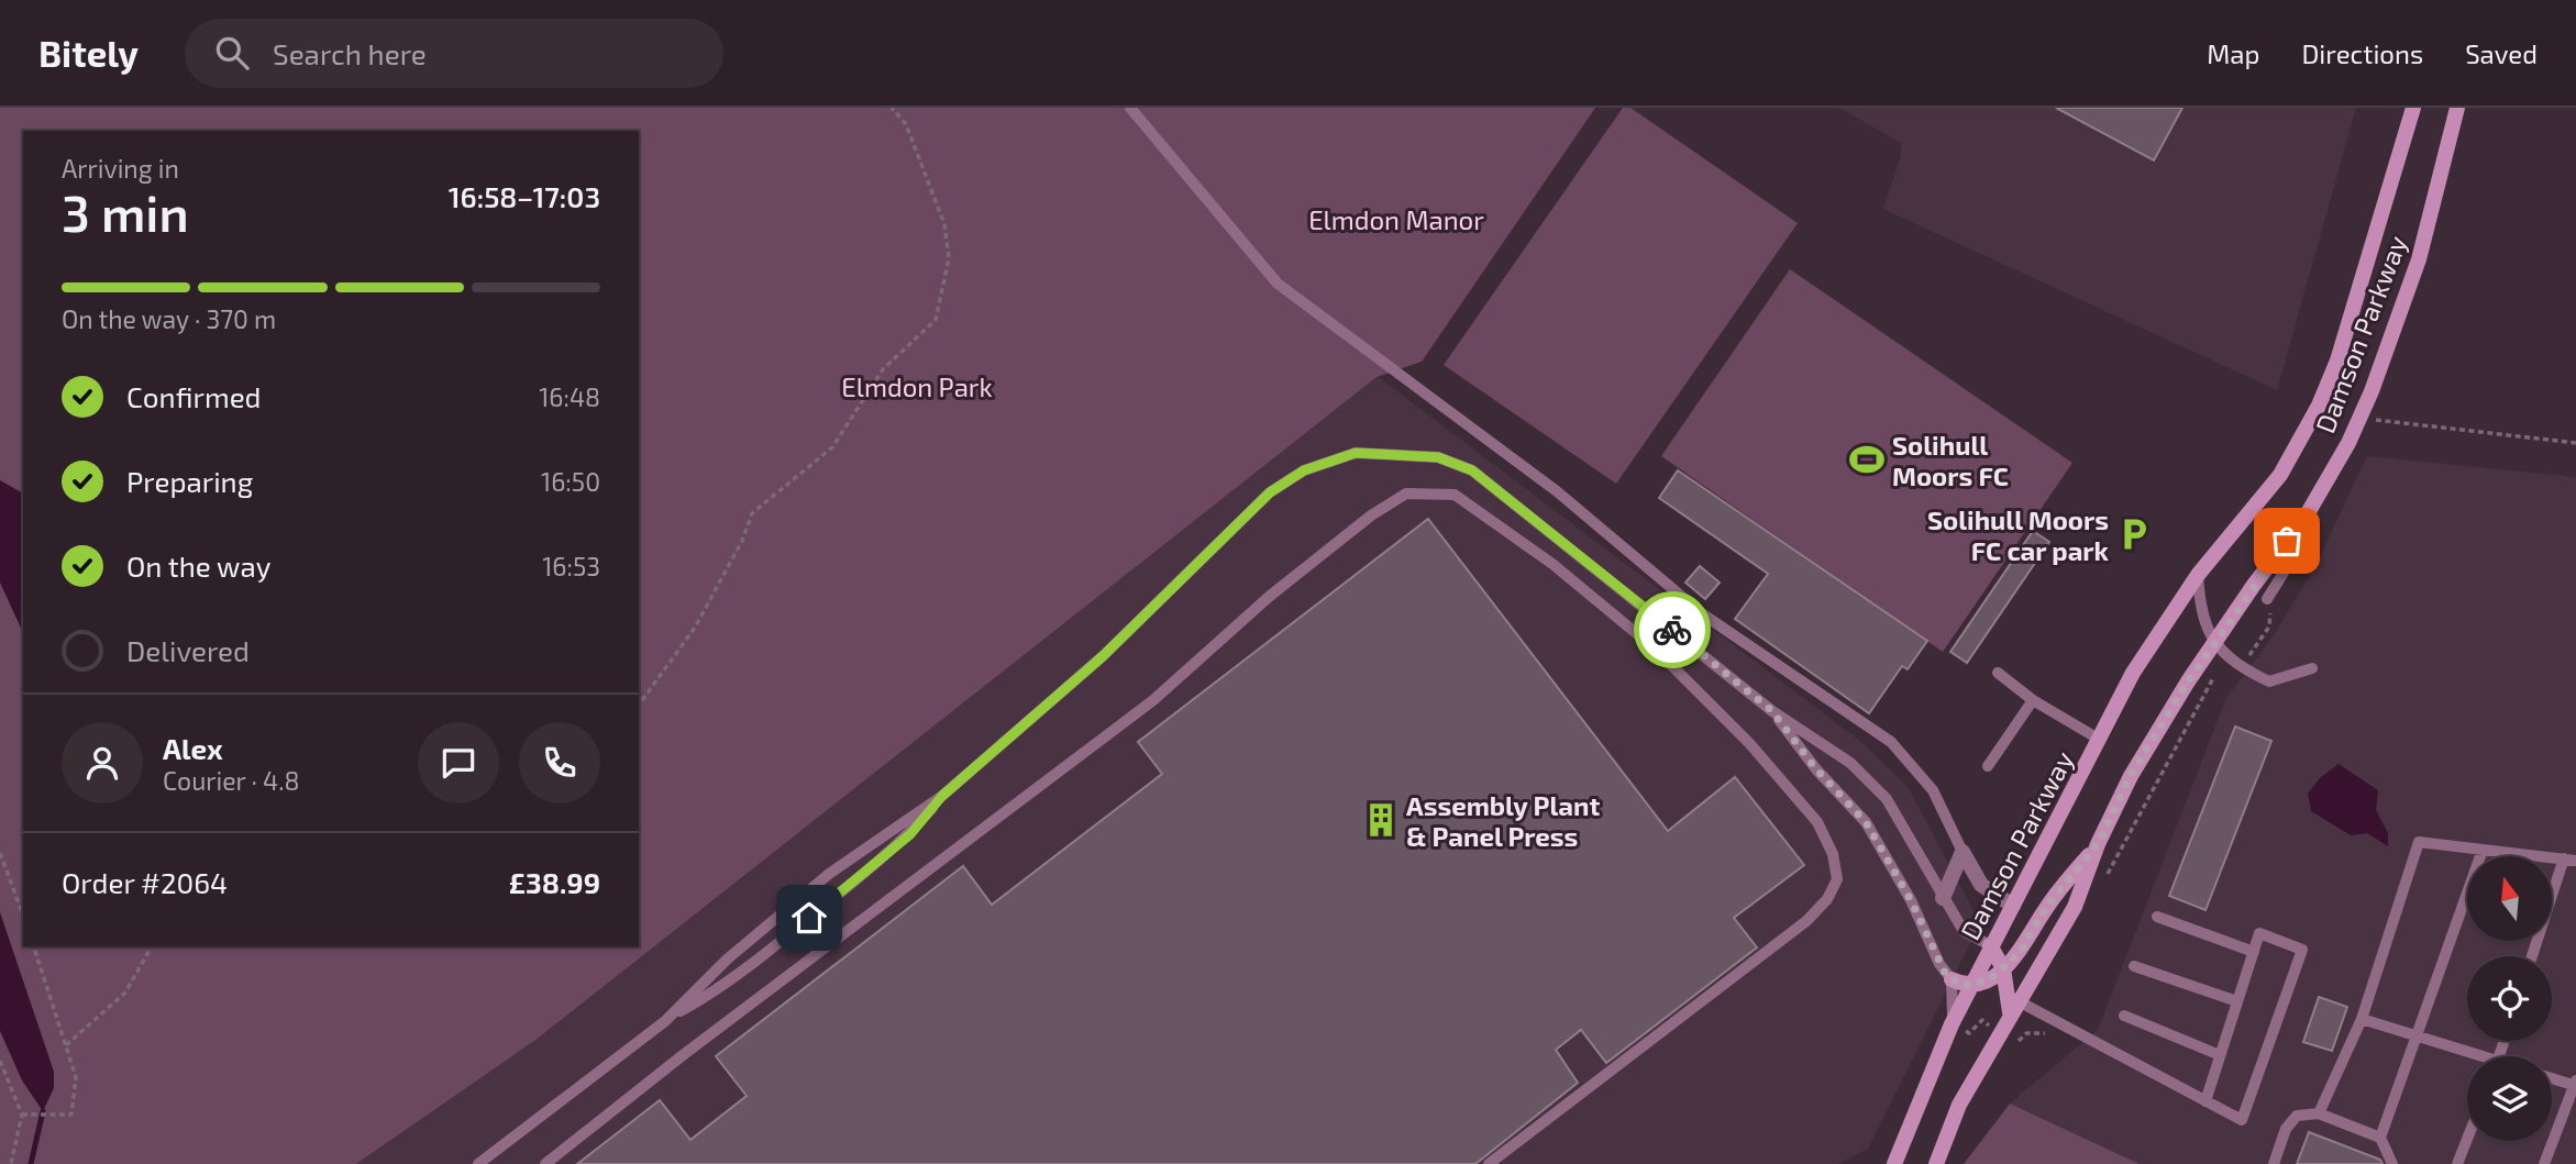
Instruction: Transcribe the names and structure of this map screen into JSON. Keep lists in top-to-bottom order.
{
  "streets": {
    "street": ["Damson Parkway"]
  },
  "parks": ["Elmdon Manor", "Elmdon Park"],
  "places": {
    "sports": ["Solihull Moors FC"],
    "parking": ["Solihull Moors FC car park"],
    "building": ["Assembly Plant & Panel Press"]
  },
  "north": "top",
  "page": {
    "header": "Bitely",
    "search": "Search here",
    "nav": ["Map", "Directions", "Saved"],
    "heading": ["3 min", "Arriving in", "16:58–17:03"],
    "panel": [
      "Alex",
      "Courier · 4.8",
      "Order #2064",
      "£38.99"
    ],
    "bar": "On the way · 370 m",
    "list": [
      ["Confirmed", "16:48"],
      ["Preparing", "16:50"],
      ["On the way", "16:53"],
      "Delivered"
    ]
  }
}
